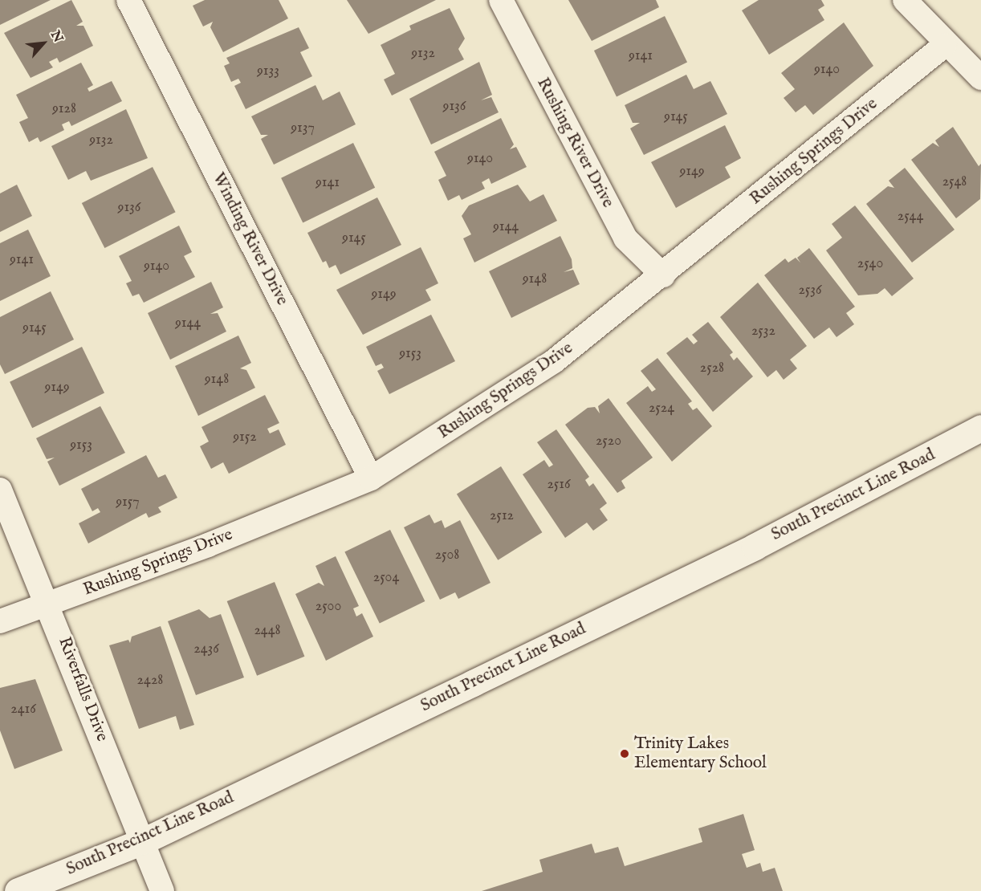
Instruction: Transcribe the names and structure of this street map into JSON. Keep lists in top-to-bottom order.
{
  "streets": {
    "main road": ["South Precinct Line Road"],
    "street": [
      "Rushing River Drive",
      "Rushing Springs Drive",
      "Winding River Drive",
      "Riverfalls Drive"
    ]
  },
  "crossings": [
    ["Rushing River Drive", "Rushing Springs Drive"],
    ["Rushing Springs Drive", "Winding River Drive"],
    ["Rushing Springs Drive", "Riverfalls Drive"],
    ["South Precinct Line Road", "Riverfalls Drive"]
  ],
  "places": ["Trinity Lakes Elementary School"],
  "house_numbers": [
    "9132",
    "9141",
    "9140",
    "9133",
    "9136",
    "9128",
    "9145",
    "9137",
    "9132",
    "9140",
    "9149",
    "2548",
    "9141",
    "9136",
    "2544",
    "9144",
    "9145",
    "9141",
    "2540",
    "9140",
    "9148",
    "2536",
    "9149",
    "9144",
    "9145",
    "2532",
    "9153",
    "2528",
    "9148",
    "9149",
    "2524",
    "9152",
    "2520",
    "9153",
    "2516",
    "9157",
    "2512",
    "2508",
    "2504",
    "2500",
    "2448",
    "2436",
    "2428",
    "2416"
  ],
  "north": "top right"
}
